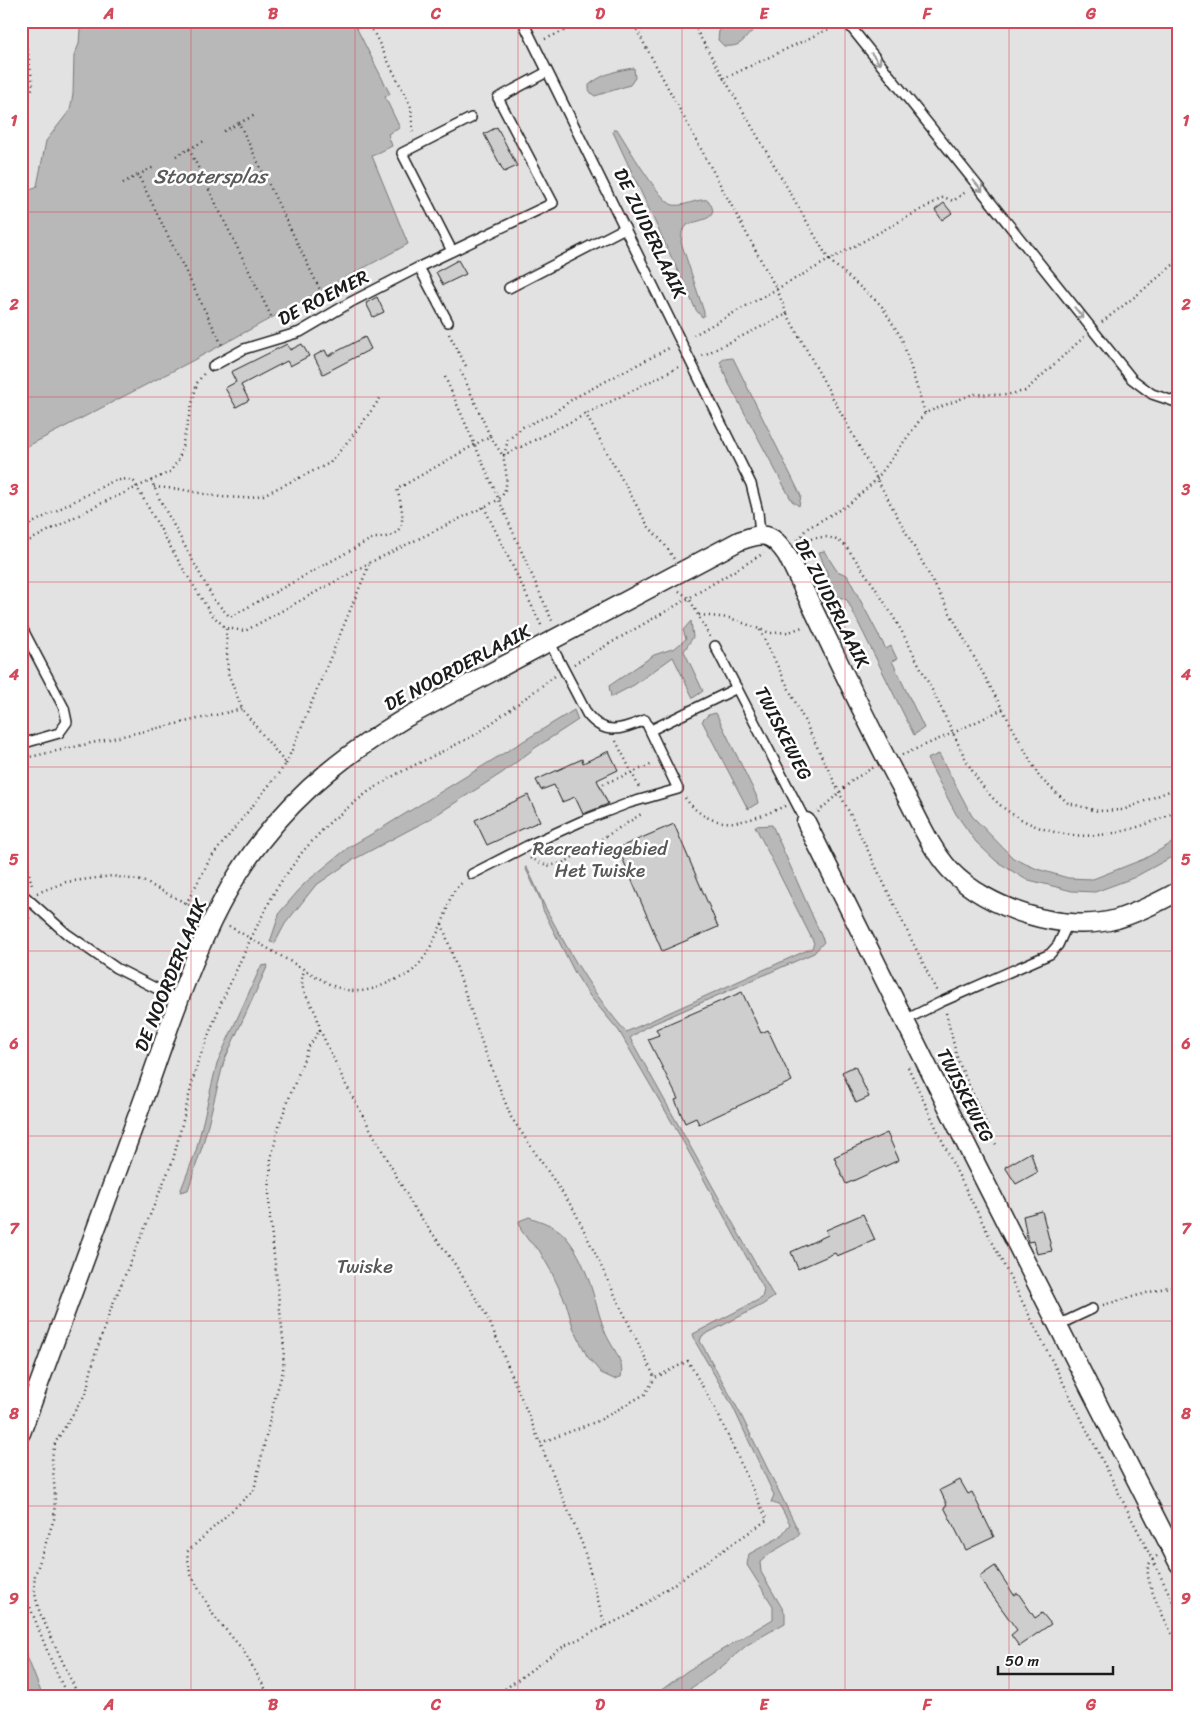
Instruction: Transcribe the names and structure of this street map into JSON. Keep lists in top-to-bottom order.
{
  "streets": {
    "street": ["DE ZUIDERLAAIK", "DE NOORDERLAAIK", "TWISKEWEG"],
    "lane": ["DE ROEMER"]
  },
  "crossings": [
    ["DE ZUIDERLAAIK", "DE ROEMER"],
    ["DE ZUIDERLAAIK", "DE NOORDERLAAIK"]
  ],
  "water": ["Stootersplas"],
  "parks": ["Recreatiegebied Het Twiske", "Twiske"],
  "scale_bar": "50 m",
  "grid": {
    "columns": [
      "A",
      "B",
      "C",
      "D",
      "E",
      "F",
      "G"
    ],
    "rows": [
      "1",
      "2",
      "3",
      "4",
      "5",
      "6",
      "7",
      "8",
      "9"
    ]
  }
}
